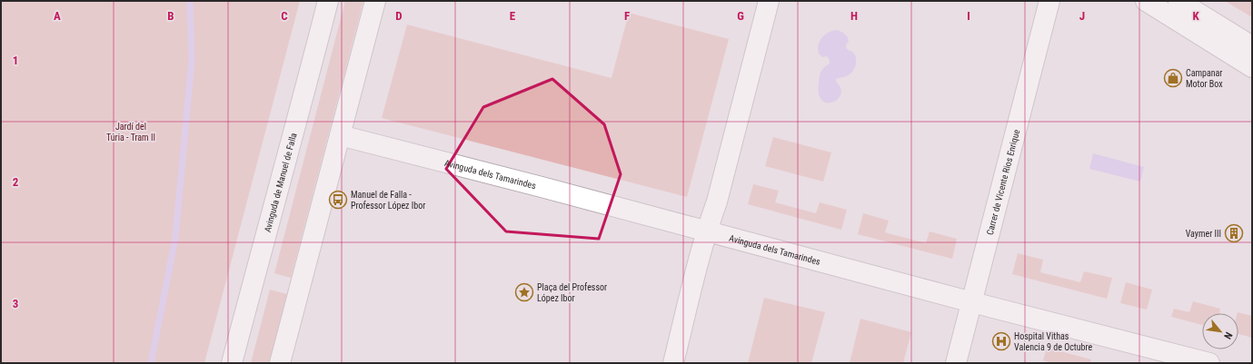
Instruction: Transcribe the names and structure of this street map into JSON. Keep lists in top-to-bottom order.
{
  "streets": {
    "street": ["Avinguda dels Tamarindes", "Avinguda de Manuel de Falla", "Carrer de Vicente Rios Enrique"]
  },
  "crossings": [
    ["Avinguda dels Tamarindes", "Carrer de Vicente Rios Enrique"]
  ],
  "parks": ["Jardí del Túria - Tram II"],
  "places": {
    "shop": ["Campanar Motor Box"],
    "bus stop": ["Manuel de Falla - Professor López Ibor"],
    "building": ["Vaymer III"],
    "place": ["Plaça del Professor López Ibor"],
    "hospital": ["Hospital Vithas Valencia 9 de Octubre"]
  },
  "north": "bottom right",
  "grid": {
    "columns": [
      "A",
      "B",
      "C",
      "D",
      "E",
      "F",
      "G",
      "H",
      "I",
      "J",
      "K"
    ],
    "rows": ["1", "2", "3"]
  }
}
